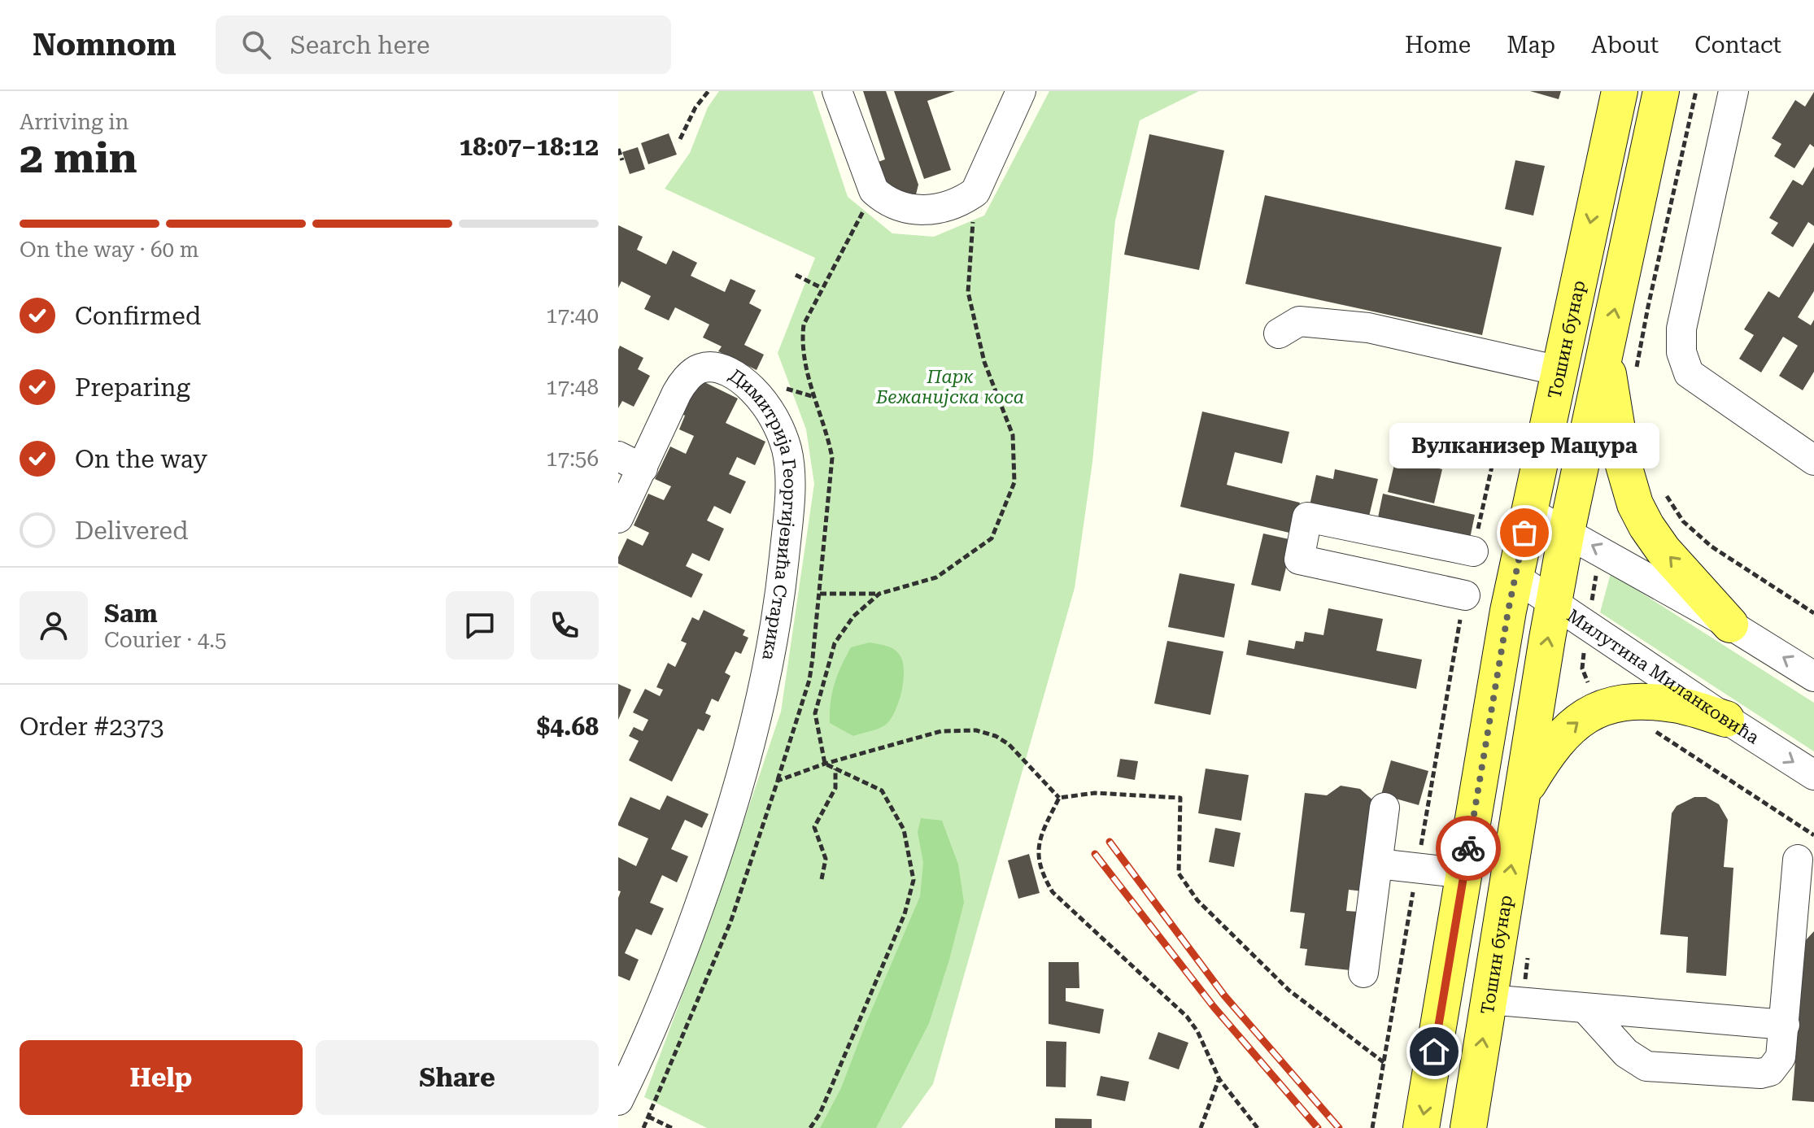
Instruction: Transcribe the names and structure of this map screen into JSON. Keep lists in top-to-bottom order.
{
  "streets": {
    "main road": ["Тошин бунар"],
    "street": ["Димитрија Георгијевића Старика", "Милутина Миланковића"]
  },
  "crossings": [
    ["Тошин бунар", "Милутина Миланковића"]
  ],
  "parks": ["Парк Бежанијска коса"],
  "places": ["Вулканизер Мацура"],
  "page": {
    "header": "Nomnom",
    "search": "Search here",
    "nav": [
      "Home",
      "Map",
      "About",
      "Contact"
    ],
    "heading": ["2 min", "Arriving in", "18:07–18:12"],
    "panel": [
      "Sam",
      "Courier · 4.5",
      "Order #2373",
      "$4.68"
    ],
    "bar": "On the way · 60 m",
    "list": [
      ["Confirmed", "17:40"],
      ["Preparing", "17:48"],
      ["On the way", "17:56"],
      "Delivered"
    ],
    "bubble": "Вулканизер Мацура",
    "buttons": ["Help", "Share"]
  }
}
